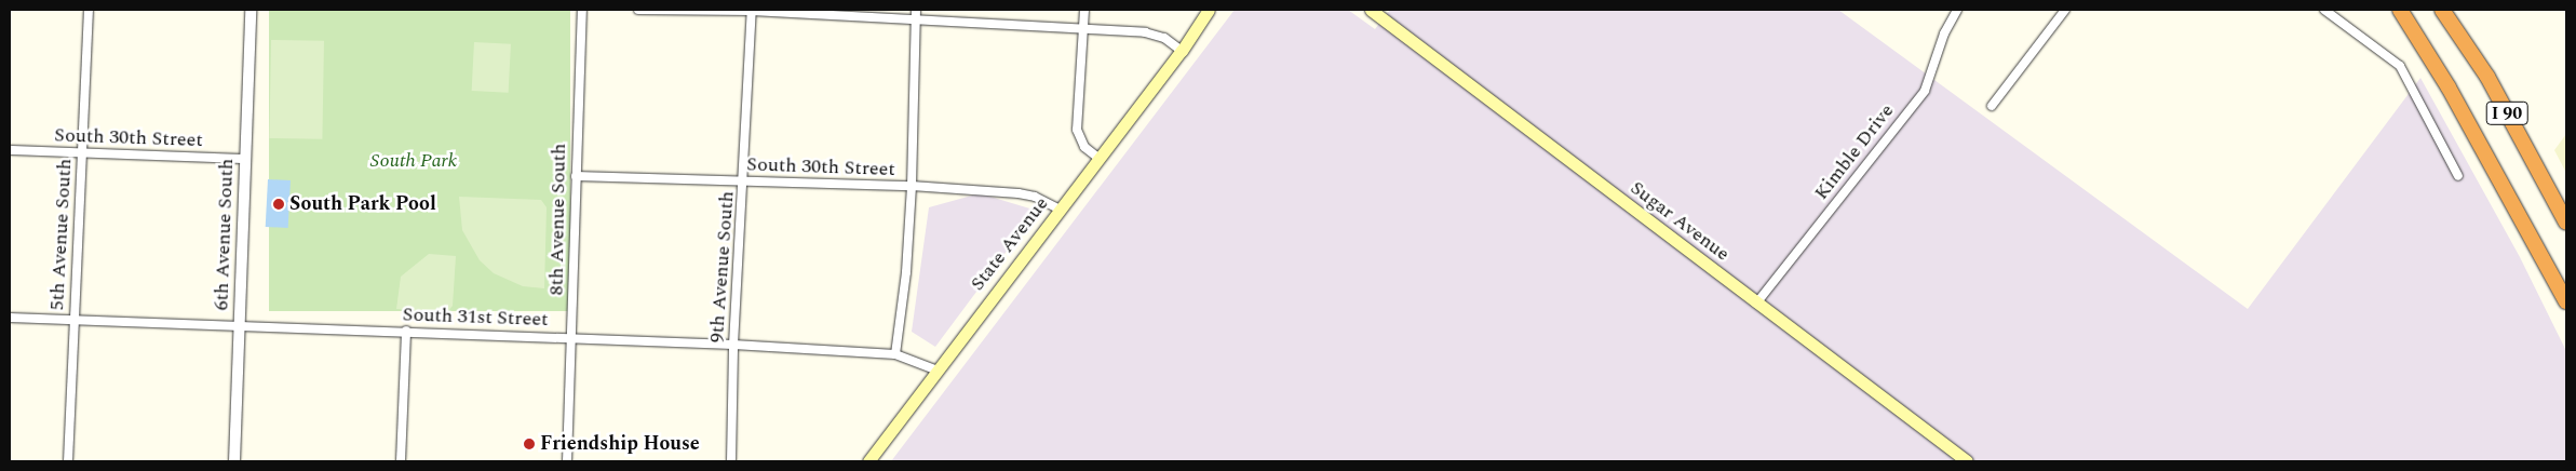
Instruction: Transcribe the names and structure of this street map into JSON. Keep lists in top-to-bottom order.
{
  "streets": {
    "highway": ["I 90"],
    "main road": ["Sugar Avenue", "State Avenue"],
    "street": [
      "South 30th Street",
      "Kimble Drive",
      "8th Avenue South",
      "5th Avenue South",
      "6th Avenue South",
      "9th Avenue South",
      "South 31st Street"
    ]
  },
  "crossings": [
    ["South 30th Street", "8th Avenue South"],
    ["South 30th Street", "5th Avenue South"],
    ["South 30th Street", "6th Avenue South"],
    ["South 30th Street", "State Avenue"],
    ["South 30th Street", "9th Avenue South"],
    ["Kimble Drive", "Sugar Avenue"],
    ["8th Avenue South", "South 31st Street"],
    ["5th Avenue South", "South 31st Street"],
    ["6th Avenue South", "South 31st Street"],
    ["State Avenue", "South 31st Street"],
    ["9th Avenue South", "South 31st Street"]
  ],
  "parks": ["South Park"],
  "places": ["South Park Pool", "Friendship House"]
}
